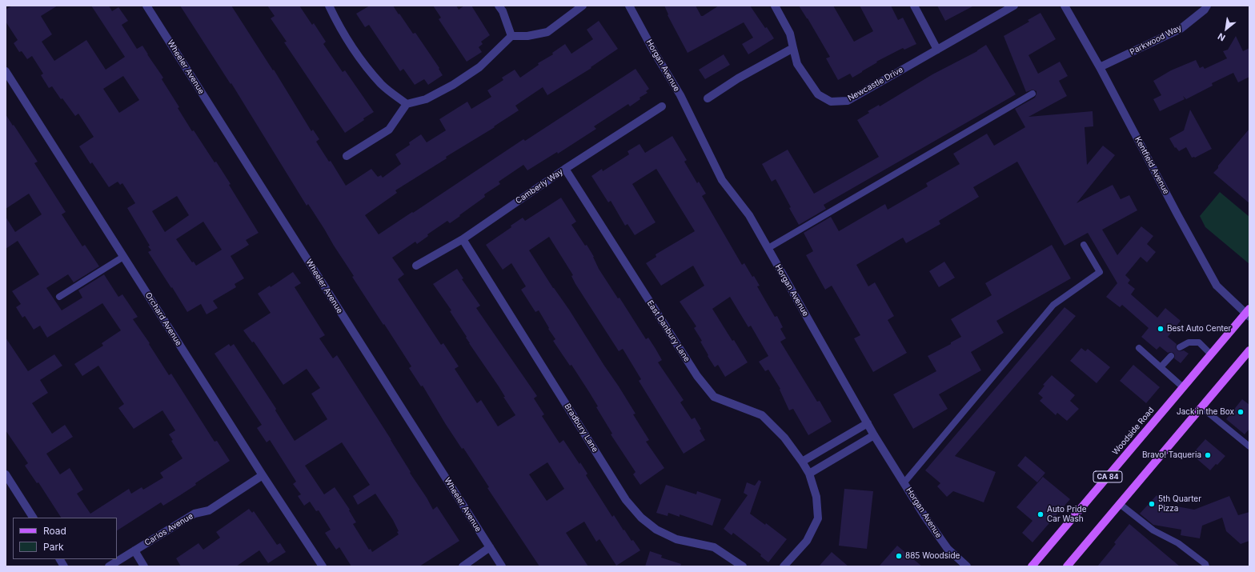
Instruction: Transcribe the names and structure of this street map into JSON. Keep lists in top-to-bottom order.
{
  "streets": {
    "main road": ["Woodside Road", "CA 84"],
    "street": [
      "Parkwood Way",
      "Horgan Avenue",
      "Wheeler Avenue",
      "Newcastle Drive",
      "Kentfield Avenue",
      "Camberly Way",
      "Orchard Avenue",
      "East Danbury Lane",
      "Bradbury Lane",
      "Carlos Avenue"
    ]
  },
  "crossings": [
    ["Parkwood Way", "Kentfield Avenue"],
    ["Kentfield Avenue", "Woodside Road"],
    ["Camberly Way", "East Danbury Lane"],
    ["Camberly Way", "Bradbury Lane"],
    ["Orchard Avenue", "Carlos Avenue"]
  ],
  "places": [
    "Best Auto Center",
    "Jack in the Box",
    "Bravo! Taqueria",
    "5th Quarter Pizza",
    "Auto Pride Car Wash",
    "885 Woodside"
  ],
  "legend": ["Road", "Park"],
  "north": "bottom left"
}
